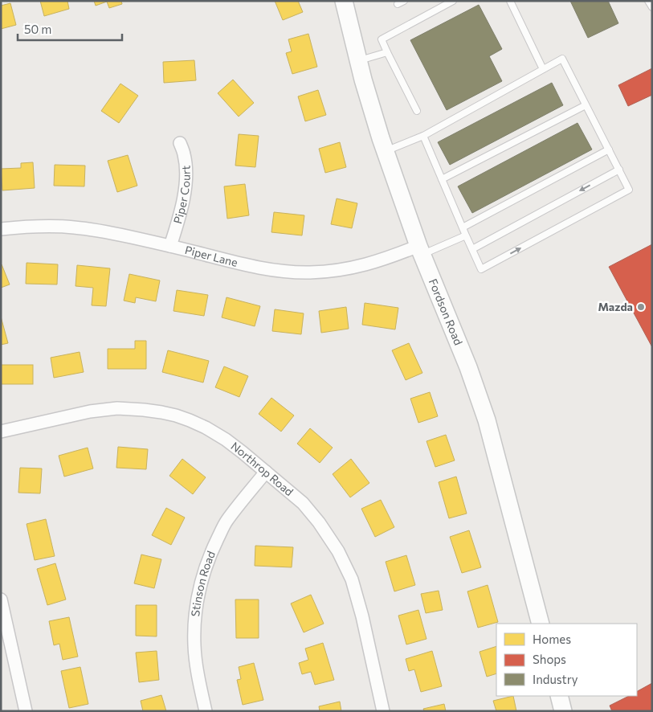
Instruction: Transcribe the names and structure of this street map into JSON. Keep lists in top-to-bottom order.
{
  "streets": {
    "street": [
      "Piper Court",
      "Piper Lane",
      "Fordson Road",
      "Northrop Road",
      "Stinson Road"
    ]
  },
  "crossings": [
    ["Piper Court", "Piper Lane"],
    ["Piper Lane", "Fordson Road"],
    ["Northrop Road", "Stinson Road"]
  ],
  "places": ["Mazda"],
  "legend": ["Homes", "Shops", "Industry"],
  "scale_bar": "50 m"
}
